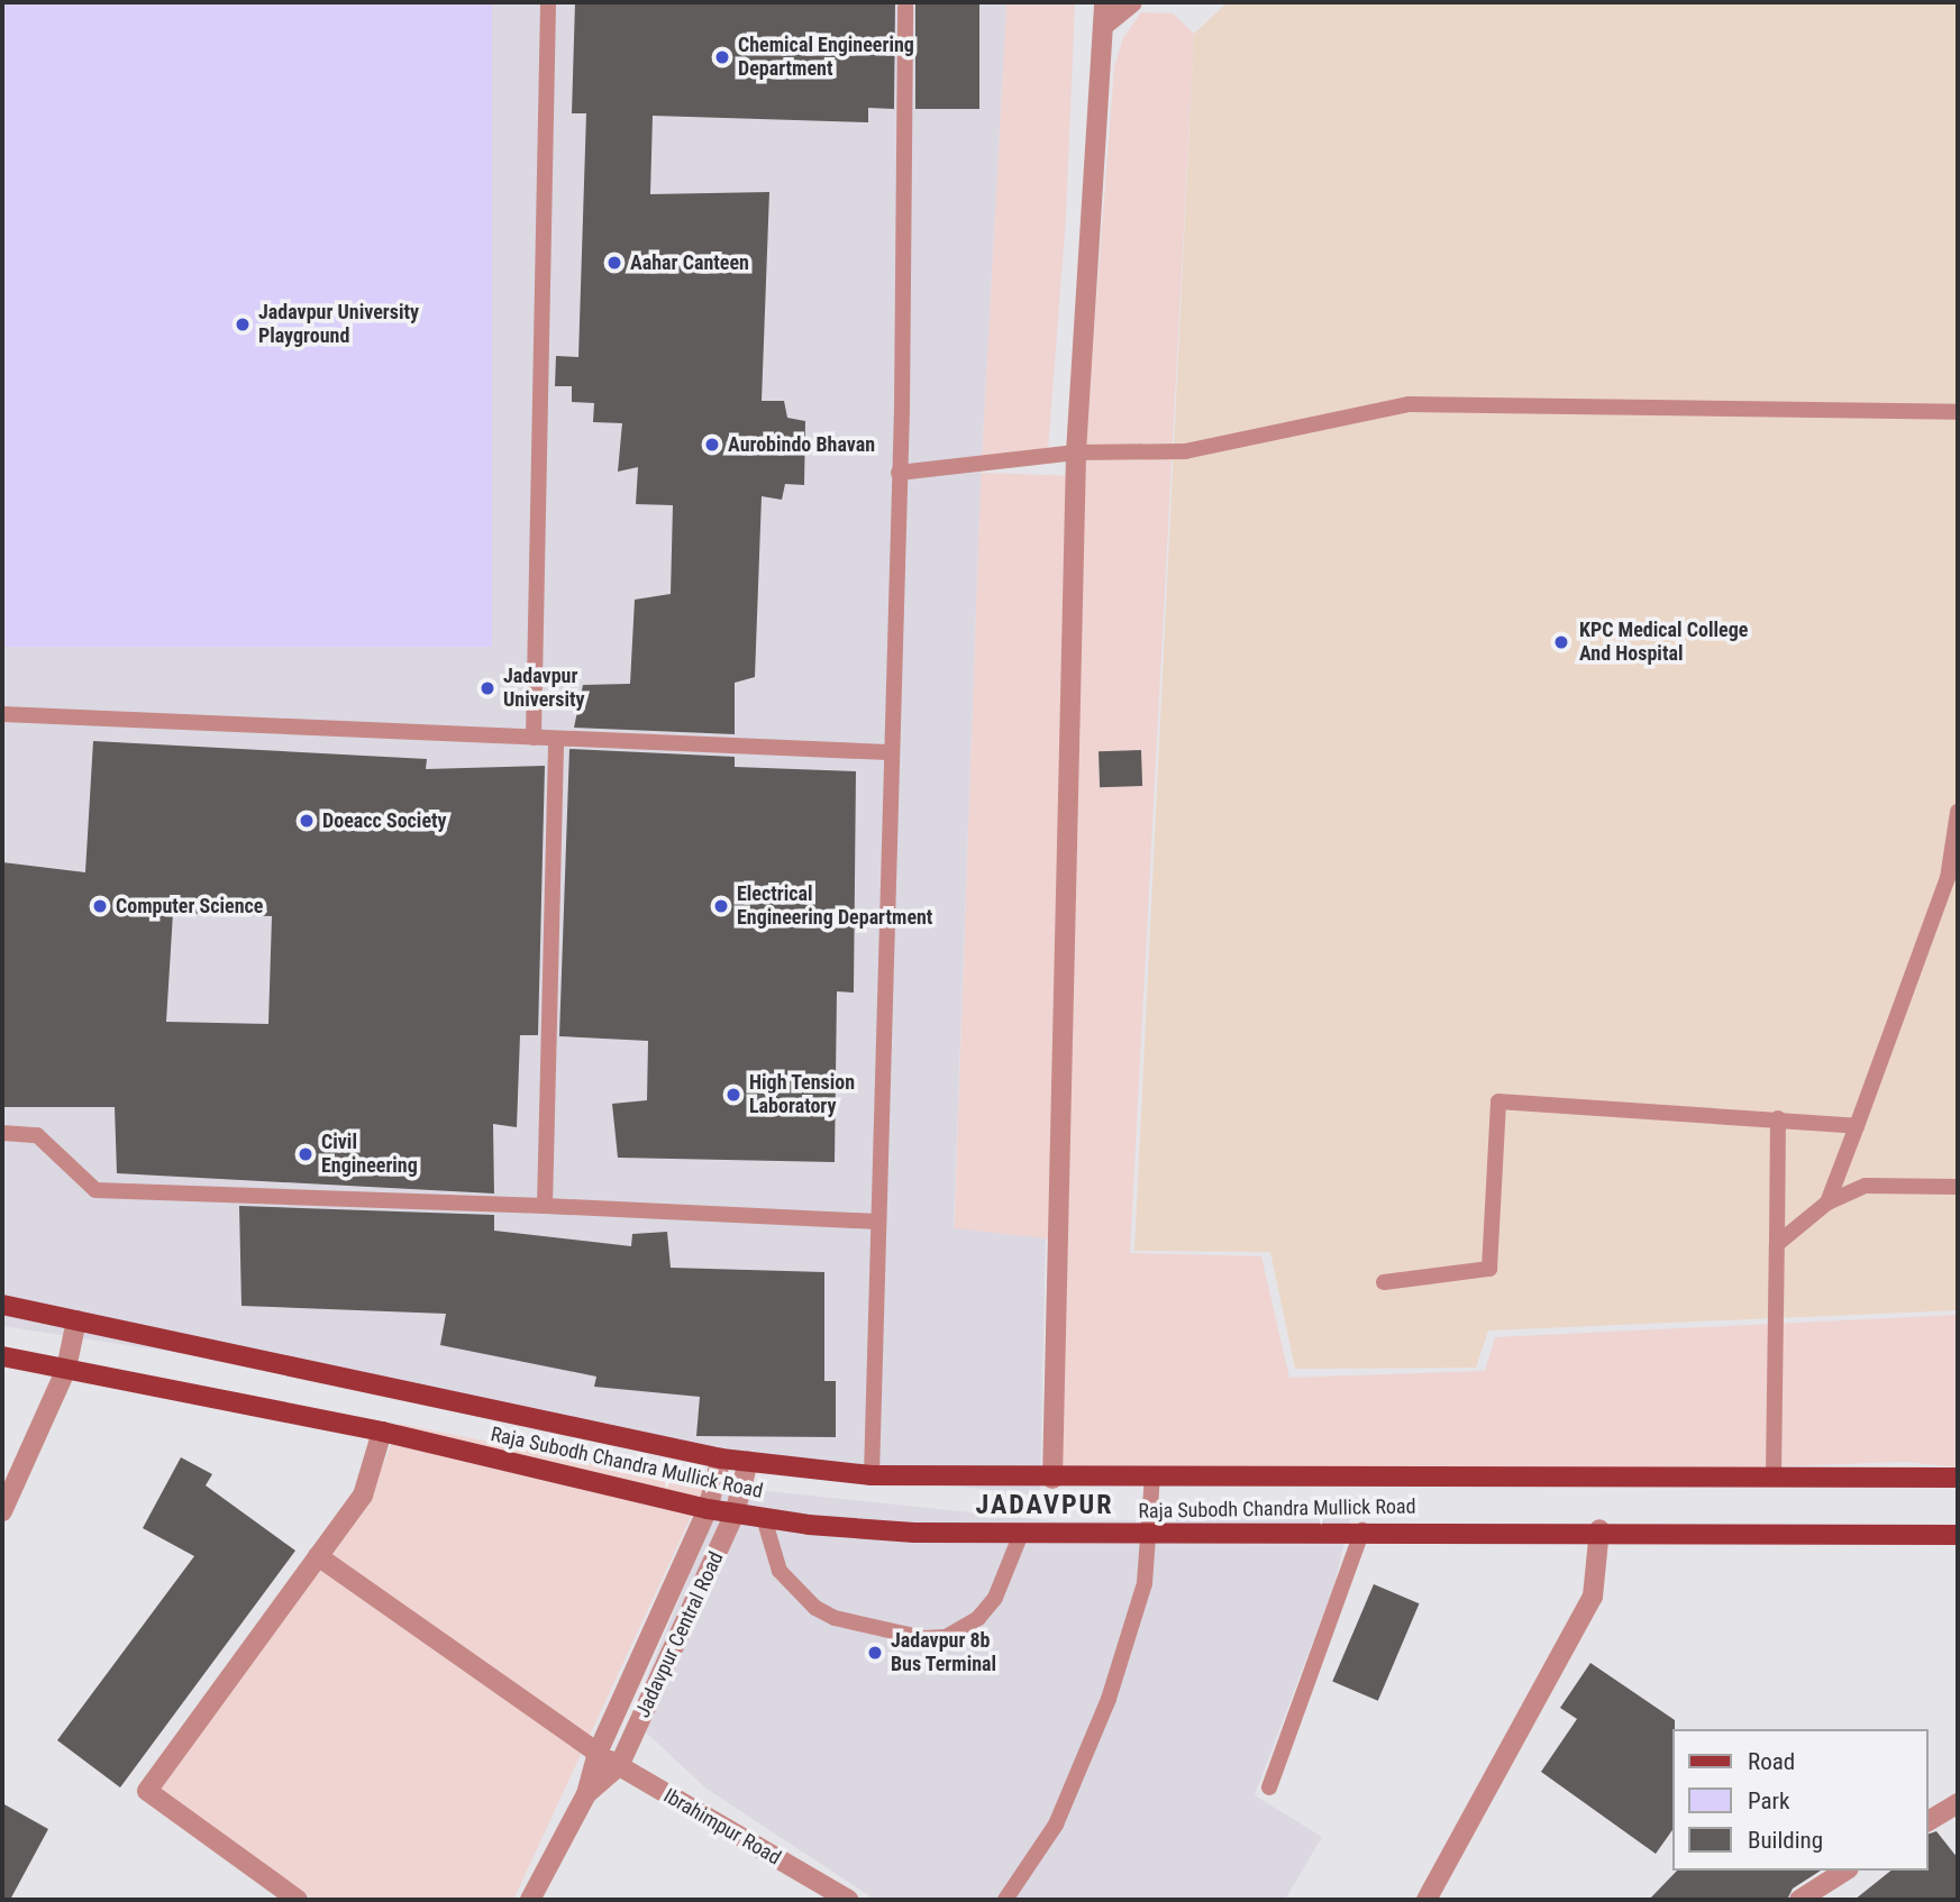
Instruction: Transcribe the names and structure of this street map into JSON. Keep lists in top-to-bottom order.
{
  "streets": {
    "main road": ["Raja Subodh Chandra Mullick Road"],
    "street": ["Jadavpur Central Road", "Ibrahimpur Road"]
  },
  "crossings": [
    ["Raja Subodh Chandra Mullick Road", "Jadavpur Central Road"],
    ["Jadavpur Central Road", "Ibrahimpur Road"]
  ],
  "districts": ["JADAVPUR"],
  "places": [
    "Chemical Engineering Department",
    "Aahar Canteen",
    "Jadavpur University Playground",
    "Aurobindo Bhavan",
    "KPC Medical College And Hospital",
    "Jadavpur University",
    "Doeacc Society",
    "Computer Science",
    "Electrical Engineering Department",
    "High Tension Laboratory",
    "Civil Engineering",
    "Jadavpur 8b Bus Terminal"
  ],
  "legend": ["Road", "Park", "Building"]
}
